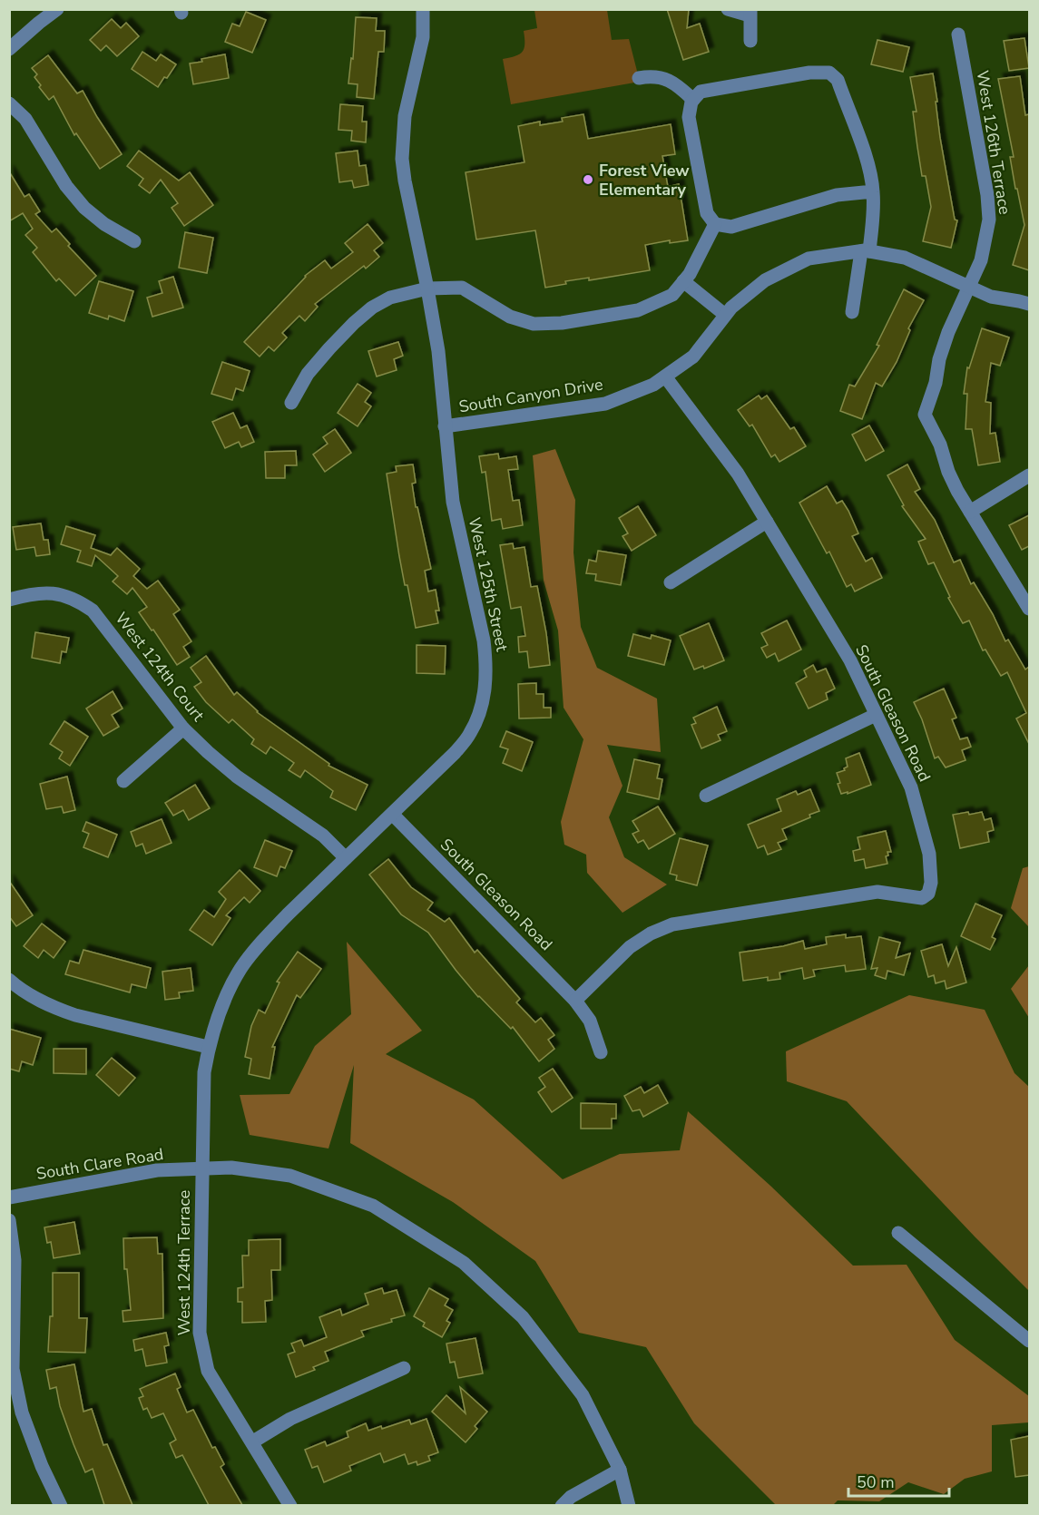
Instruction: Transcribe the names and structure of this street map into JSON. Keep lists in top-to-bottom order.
{
  "streets": {
    "street": [
      "West 126th Terrace",
      "South Canyon Drive",
      "West 125th Street",
      "West 124th Court",
      "South Gleason Road",
      "South Clare Road",
      "West 124th Terrace"
    ]
  },
  "crossings": [
    ["West 126th Terrace", "South Canyon Drive"],
    ["South Canyon Drive", "West 125th Street"],
    ["South Canyon Drive", "South Gleason Road"],
    ["West 125th Street", "West 124th Court"],
    ["West 125th Street", "South Gleason Road"],
    ["West 125th Street", "South Clare Road"],
    ["West 125th Street", "West 124th Terrace"],
    ["South Clare Road", "West 124th Terrace"]
  ],
  "places": ["Forest View Elementary"],
  "scale_bar": "50 m"
}
